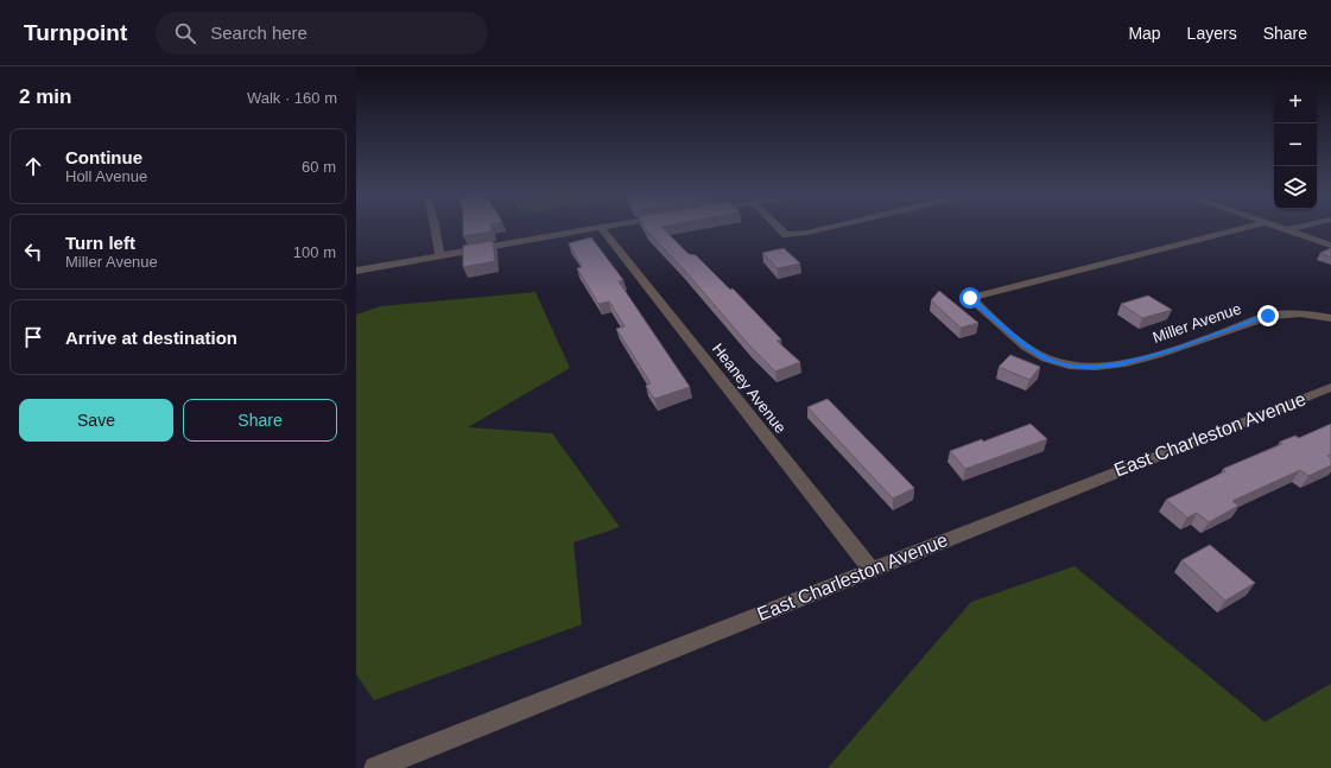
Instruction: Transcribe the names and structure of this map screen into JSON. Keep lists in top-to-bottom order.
{
  "streets": {
    "street": ["Miller Avenue", "Heaney Avenue", "East Charleston Avenue"]
  },
  "crossings": [
    ["Heaney Avenue", "East Charleston Avenue"]
  ],
  "page": {
    "header": "Turnpoint",
    "search": "Search here",
    "nav": ["Map", "Layers", "Share"],
    "heading": ["2 min", "Walk · 160 m"],
    "map_buttons": ["+", "−"],
    "list": [
      ["Continue", "Holl Avenue", "60 m"],
      ["Turn left", "Miller Avenue", "100 m"],
      "Arrive at destination"
    ],
    "buttons": ["Save", "Share"]
  }
}
